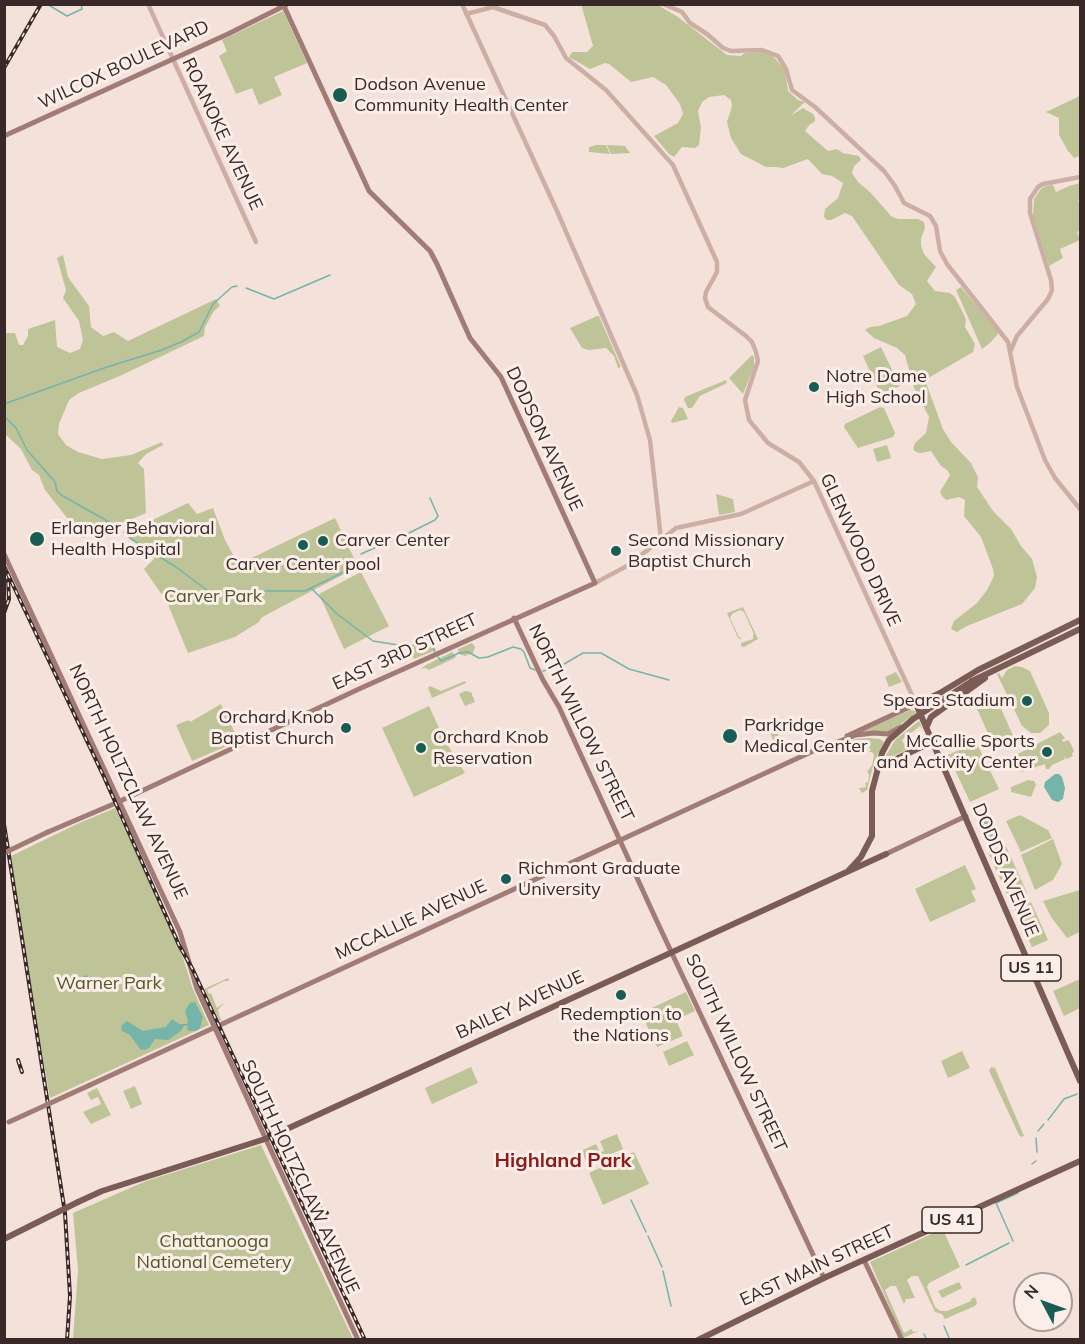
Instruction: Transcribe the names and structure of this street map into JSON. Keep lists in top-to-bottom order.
{
  "streets": {
    "main road": [
      "WILCOX BOULEVARD",
      "DODSON AVENUE",
      "EAST 3RD STREET",
      "NORTH WILLOW STREET",
      "NORTH HOLTZCLAW AVENUE",
      "DODDS AVENUE",
      "MCCALLIE AVENUE",
      "US 11",
      "BAILEY AVENUE",
      "SOUTH WILLOW STREET",
      "SOUTH HOLTZCLAW AVENUE",
      "US 41",
      "EAST MAIN STREET"
    ],
    "street": ["ROANOKE AVENUE", "GLENWOOD DRIVE"]
  },
  "crossings": [
    ["WILCOX BOULEVARD", "ROANOKE AVENUE"],
    ["WILCOX BOULEVARD", "DODSON AVENUE"],
    ["DODSON AVENUE", "EAST 3RD STREET"],
    ["GLENWOOD DRIVE", "EAST 3RD STREET"],
    ["GLENWOOD DRIVE", "DODDS AVENUE"],
    ["EAST 3RD STREET", "NORTH WILLOW STREET"],
    ["EAST 3RD STREET", "NORTH HOLTZCLAW AVENUE"],
    ["NORTH WILLOW STREET", "MCCALLIE AVENUE"],
    ["NORTH WILLOW STREET", "SOUTH WILLOW STREET"],
    ["NORTH HOLTZCLAW AVENUE", "MCCALLIE AVENUE"],
    ["NORTH HOLTZCLAW AVENUE", "SOUTH HOLTZCLAW AVENUE"],
    ["DODDS AVENUE", "BAILEY AVENUE"],
    ["MCCALLIE AVENUE", "SOUTH WILLOW STREET"],
    ["MCCALLIE AVENUE", "SOUTH HOLTZCLAW AVENUE"],
    ["BAILEY AVENUE", "SOUTH WILLOW STREET"],
    ["BAILEY AVENUE", "SOUTH HOLTZCLAW AVENUE"],
    ["SOUTH WILLOW STREET", "EAST MAIN STREET"]
  ],
  "districts": ["Highland Park"],
  "parks": ["Carver Park", "Warner Park", "Chattanooga National Cemetery"],
  "places": [
    "Dodson Avenue Community Health Center",
    "Notre Dame High School",
    "Erlanger Behavioral Health Hospital",
    "Carver Center",
    "Carver Center pool",
    "Second Missionary Baptist Church",
    "Spears Stadium",
    "Orchard Knob Baptist Church",
    "Parkridge Medical Center",
    "Orchard Knob Reservation",
    "McCallie Sports and Activity Center",
    "Richmont Graduate University",
    "Redemption to the Nations"
  ],
  "north": "top left"
}
